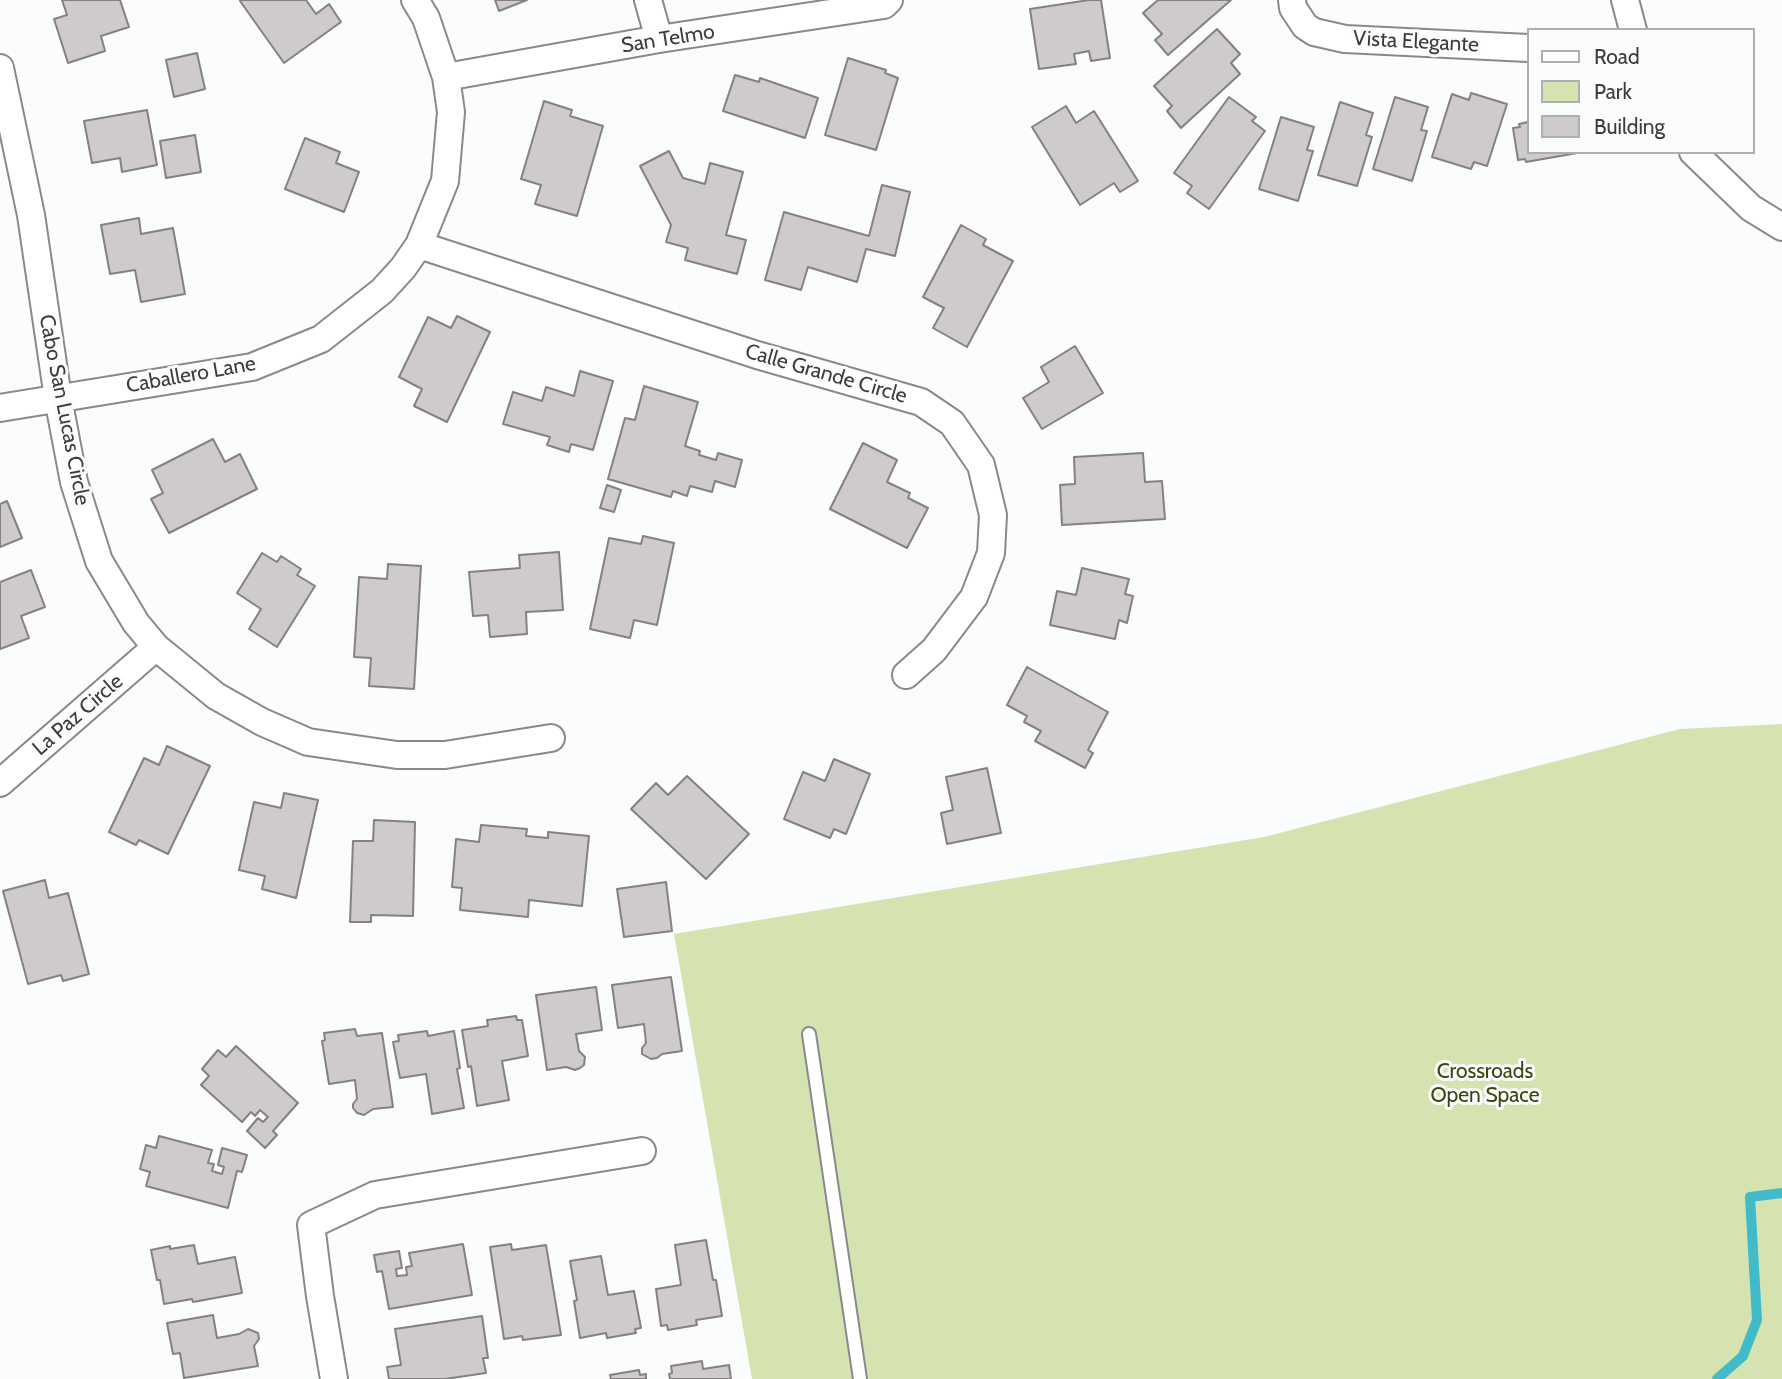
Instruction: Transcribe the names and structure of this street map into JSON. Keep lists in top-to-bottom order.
{
  "streets": {
    "street": [
      "San Telmo",
      "Vista Elegante",
      "Calle Grande Circle",
      "Caballero Lane",
      "Cabo San Lucas Circle",
      "La Paz Circle"
    ]
  },
  "crossings": [
    ["San Telmo", "Caballero Lane"],
    ["Calle Grande Circle", "Caballero Lane"],
    ["Caballero Lane", "Cabo San Lucas Circle"],
    ["Cabo San Lucas Circle", "La Paz Circle"]
  ],
  "parks": ["Crossroads Open Space"],
  "legend": ["Road", "Park", "Building"]
}
